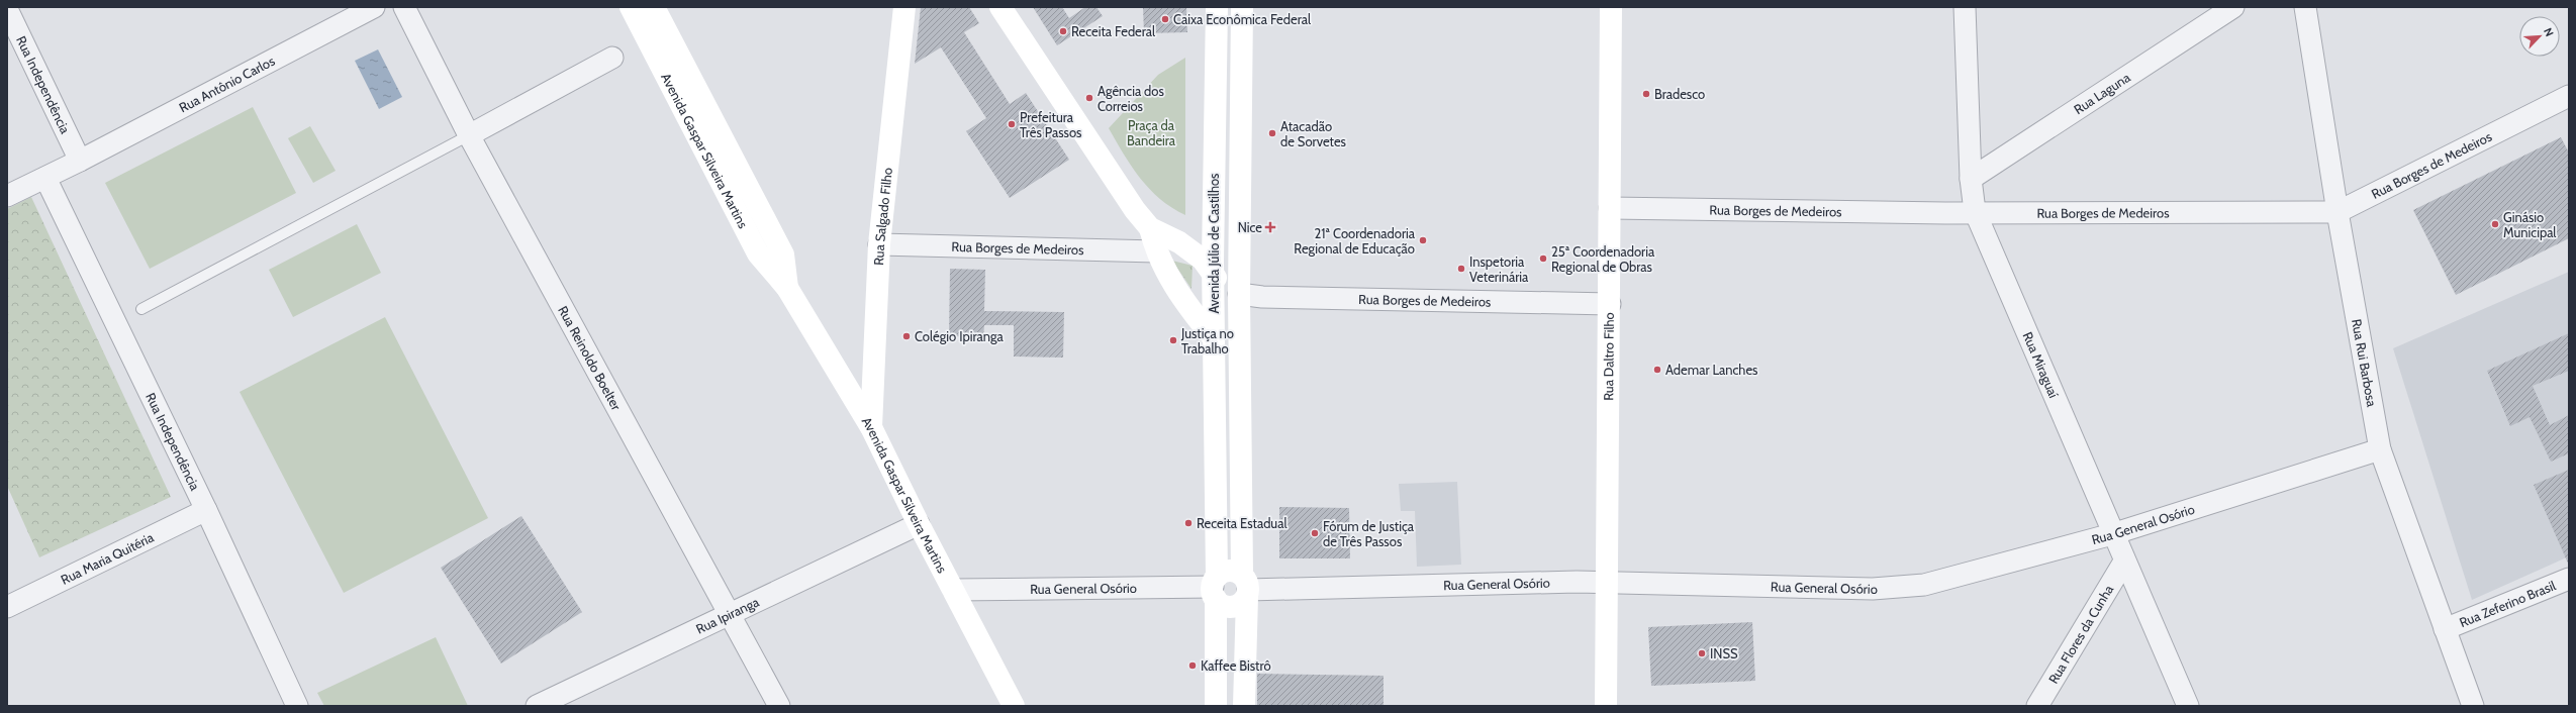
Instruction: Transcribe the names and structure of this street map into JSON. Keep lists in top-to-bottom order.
{
  "streets": {
    "street": [
      "Rua Antônio Carlos",
      "Rua Independência",
      "Rua Laguna",
      "Avenida Gaspar Silveira Martins",
      "Rua Borges de Medeiros",
      "Rua Salgado Filho",
      "Avenida Júlio de Castilhos",
      "Rua Daltro Filho",
      "Rua Reinoldo Boelter",
      "Rua Rui Barbosa",
      "Rua Miraguaí",
      "Rua General Osório",
      "Rua Maria Quitéria",
      "Rua Zeferino Brasil",
      "Rua Ipiranga",
      "Rua Flores da Cunha"
    ]
  },
  "crossings": [
    ["Rua Antônio Carlos", "Rua Independência"],
    ["Rua Independência", "Rua Maria Quitéria"],
    ["Rua Laguna", "Rua Miraguaí"],
    ["Avenida Gaspar Silveira Martins", "Rua Salgado Filho"],
    ["Avenida Gaspar Silveira Martins", "Rua General Osório"],
    ["Avenida Gaspar Silveira Martins", "Rua Ipiranga"],
    ["Rua Borges de Medeiros", "Rua Salgado Filho"],
    ["Rua Borges de Medeiros", "Avenida Júlio de Castilhos"],
    ["Rua Borges de Medeiros", "Rua Daltro Filho"],
    ["Rua Borges de Medeiros", "Rua Rui Barbosa"],
    ["Rua Borges de Medeiros", "Rua Miraguaí"],
    ["Avenida Júlio de Castilhos", "Rua General Osório"],
    ["Rua Daltro Filho", "Rua General Osório"],
    ["Rua Reinoldo Boelter", "Rua Ipiranga"],
    ["Rua Rui Barbosa", "Rua General Osório"],
    ["Rua Rui Barbosa", "Rua Zeferino Brasil"],
    ["Rua Miraguaí", "Rua General Osório"],
    ["Rua Miraguaí", "Rua Flores da Cunha"]
  ],
  "parks": ["Praça da Bandeira"],
  "places": {
    "other": [
      "Caixa Econômica Federal",
      "Receita Federal",
      "Bradesco",
      "Agência dos Correios",
      "Prefeitura Três Passos",
      "Atacadão de Sorvetes",
      "Ginásio Municipal",
      "21ª Coordenadoria Regional de Educação",
      "25ª Coordenadoria Regional de Obras",
      "Inspetoria Veterinária",
      "Colégio Ipiranga",
      "Justiça no Trabalho",
      "Ademar Lanches",
      "Receita Estadual",
      "Fórum de Justiça de Três Passos",
      "INSS",
      "Kaffee Bistrô"
    ],
    "health": ["Nice"]
  },
  "north": "top right"
}
